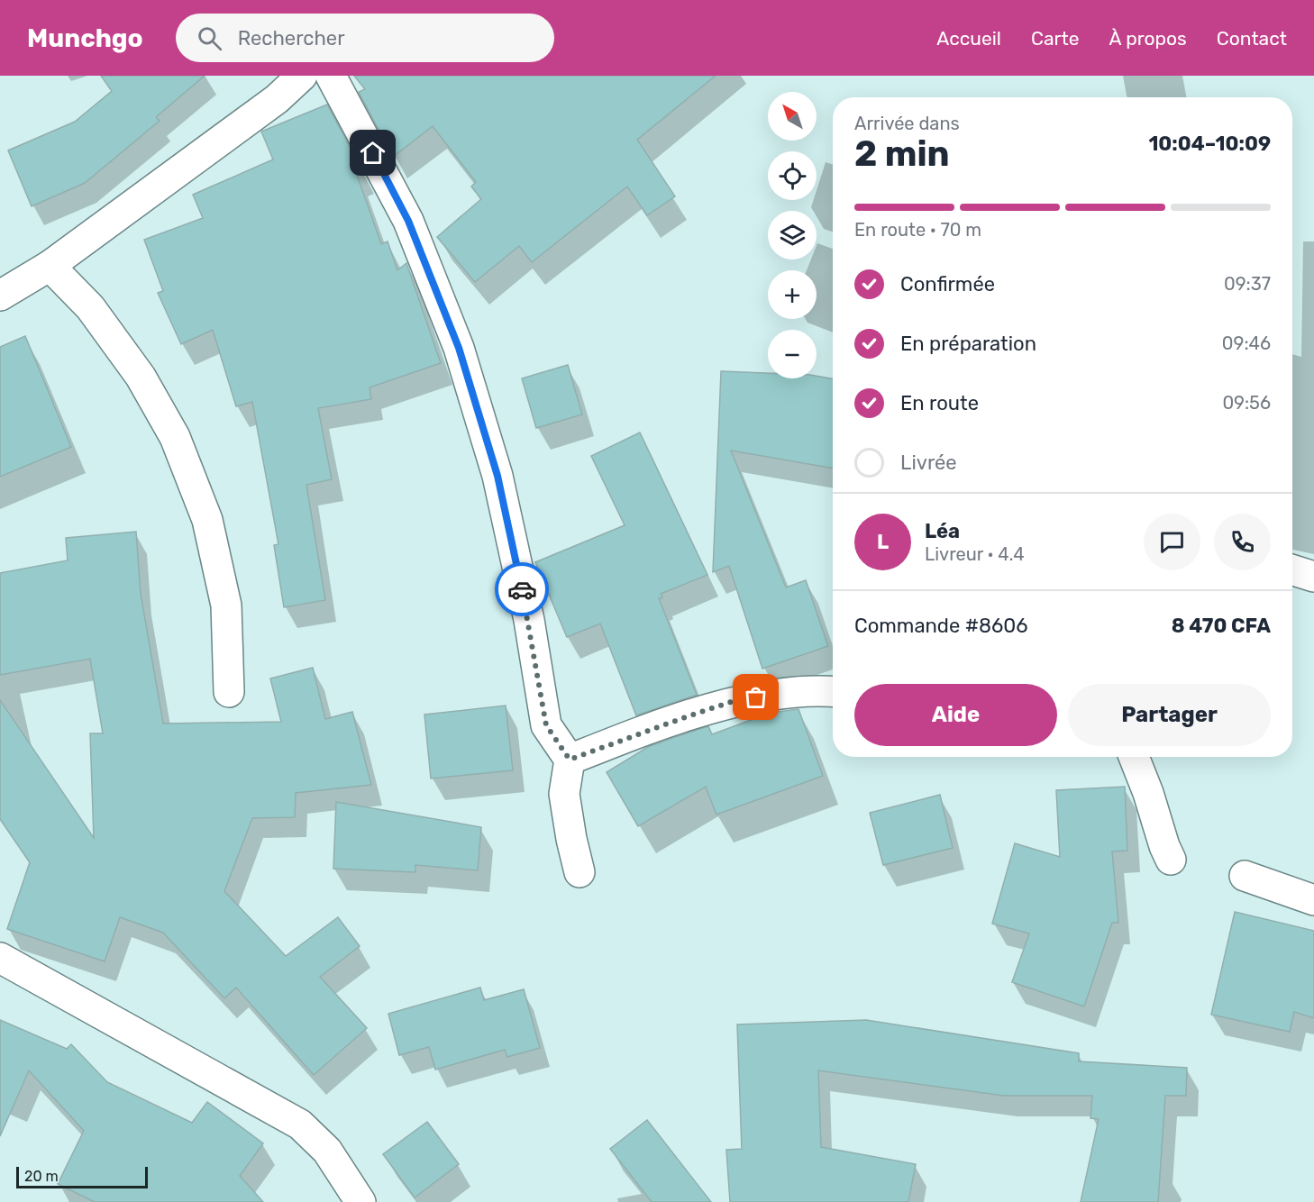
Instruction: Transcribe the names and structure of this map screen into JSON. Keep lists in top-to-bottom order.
{
  "scale_bar": "20 m",
  "north": "top left",
  "page": {
    "header": "Munchgo",
    "search": "Rechercher",
    "nav": [
      "Accueil",
      "Carte",
      "À propos",
      "Contact"
    ],
    "map_buttons": ["+", "−"],
    "heading": ["2 min", "Arrivée dans", "10:04–10:09"],
    "panel": [
      "Léa",
      "Livreur · 4.4",
      "Commande #8606",
      "8 470 CFA"
    ],
    "bar": "En route · 70 m",
    "list": [
      ["Confirmée", "09:37"],
      ["En préparation", "09:46"],
      ["En route", "09:56"],
      "Livrée"
    ],
    "round": "L",
    "buttons": ["Aide", "Partager"],
    "scale": "20 m"
  }
}
